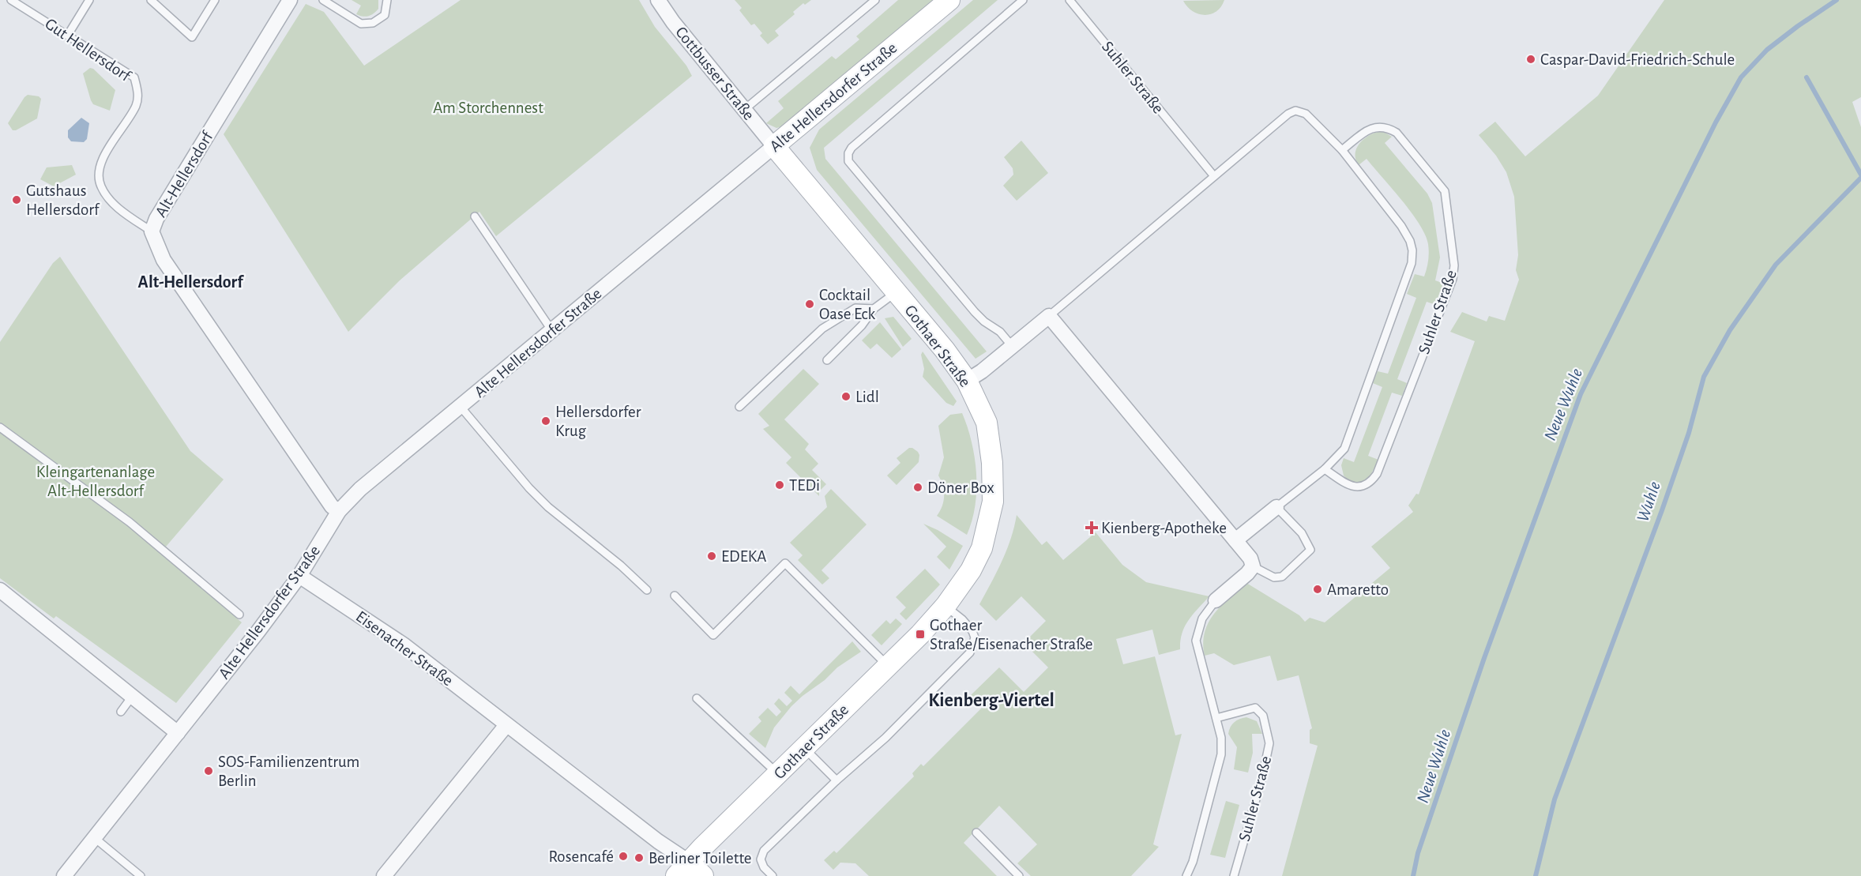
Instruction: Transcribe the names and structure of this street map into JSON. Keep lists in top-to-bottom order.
{
  "streets": {
    "street": [
      "Cottbusser Straße",
      "Alte Hellersdorfer Straße",
      "Alt-Hellersdorf",
      "Gothaer Straße",
      "Eisenacher Straße"
    ],
    "lane": ["Gut Hellersdorf", "Suhler Straße"]
  },
  "crossings": [
    ["Gut Hellersdorf", "Alt-Hellersdorf"],
    ["Cottbusser Straße", "Alte Hellersdorfer Straße"],
    ["Cottbusser Straße", "Gothaer Straße"],
    ["Alte Hellersdorfer Straße", "Alt-Hellersdorf"],
    ["Alte Hellersdorfer Straße", "Gothaer Straße"],
    ["Alte Hellersdorfer Straße", "Eisenacher Straße"],
    ["Gothaer Straße", "Eisenacher Straße"]
  ],
  "districts": ["Alt-Hellersdorf", "Kienberg-Viertel"],
  "water": ["Neue Wuhle", "Wuhle"],
  "parks": ["Am Storchennest", "Kleingartenanlage Alt-Hellersdorf"],
  "places": {
    "other": [
      "Caspar-David-Friedrich-Schule",
      "Gutshaus Hellersdorf",
      "Cocktail Oase Eck",
      "Lidl",
      "Hellersdorfer Krug",
      "TEDi",
      "Döner Box",
      "EDEKA",
      "Amaretto",
      "SOS-Familienzentrum Berlin",
      "Rosencafé",
      "Berliner Toilette"
    ],
    "health": ["Kienberg-Apotheke"],
    "transit": ["Gothaer Straße/Eisenacher Straße"]
  }
}
